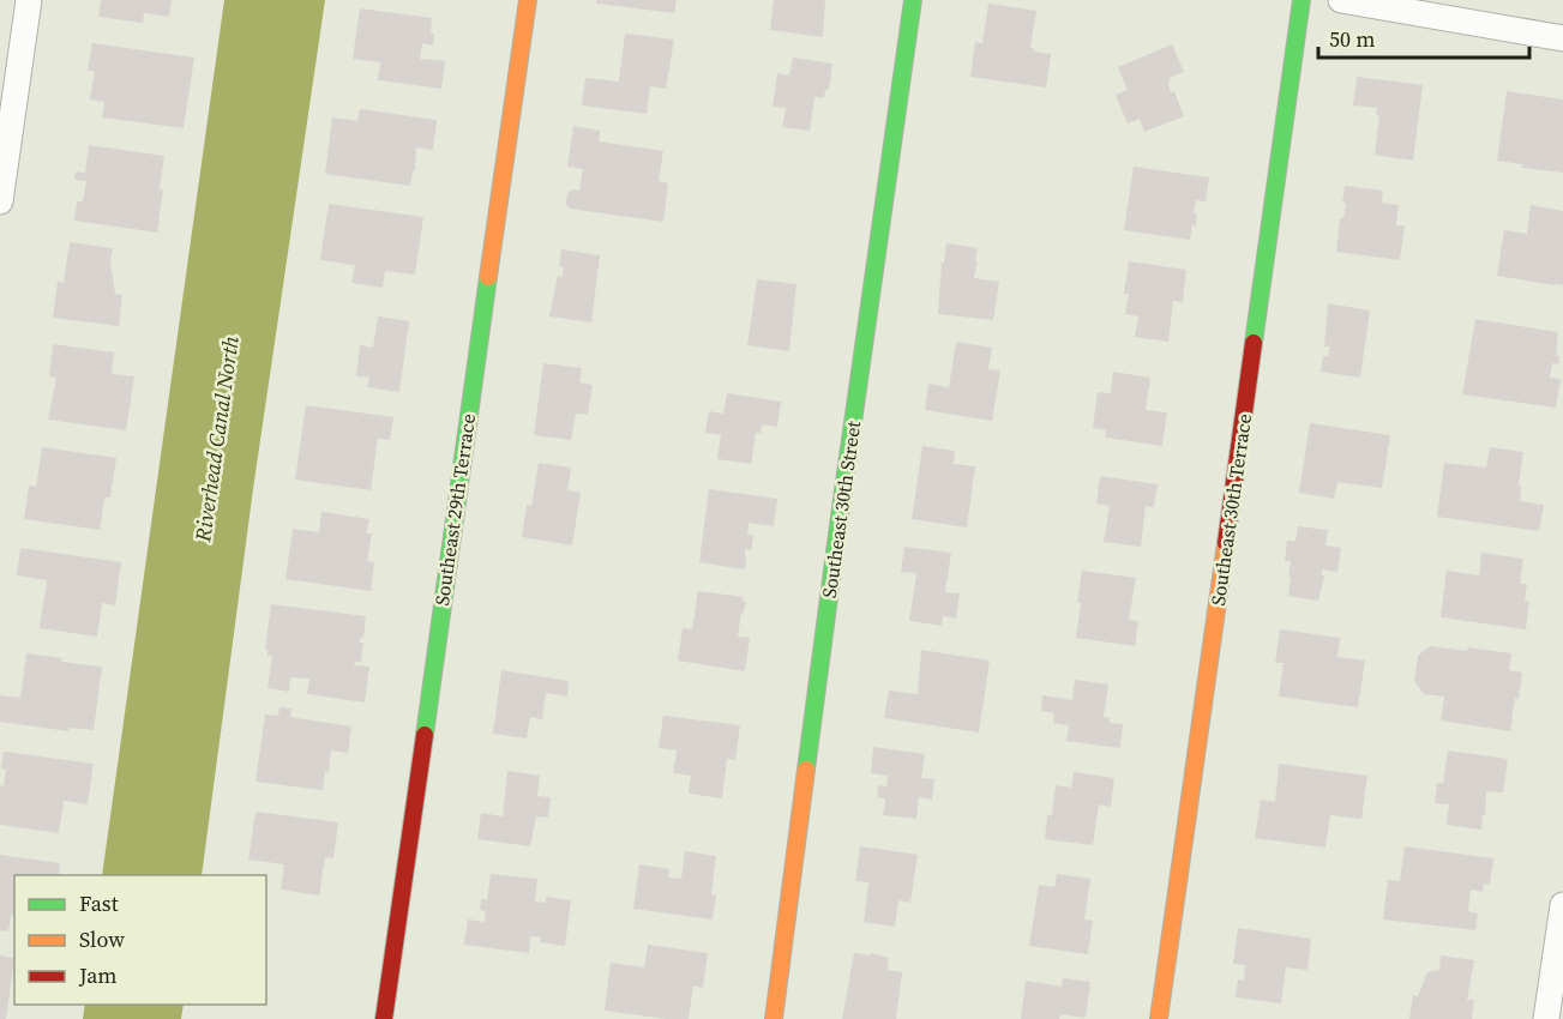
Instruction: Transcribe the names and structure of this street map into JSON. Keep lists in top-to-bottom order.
{
  "streets": {
    "street": ["Southeast 29th Terrace", "Southeast 30th Street", "Southeast 30th Terrace"]
  },
  "water": ["Riverhead Canal North"],
  "legend": ["Fast", "Slow", "Jam"],
  "scale_bar": "50 m"
}
